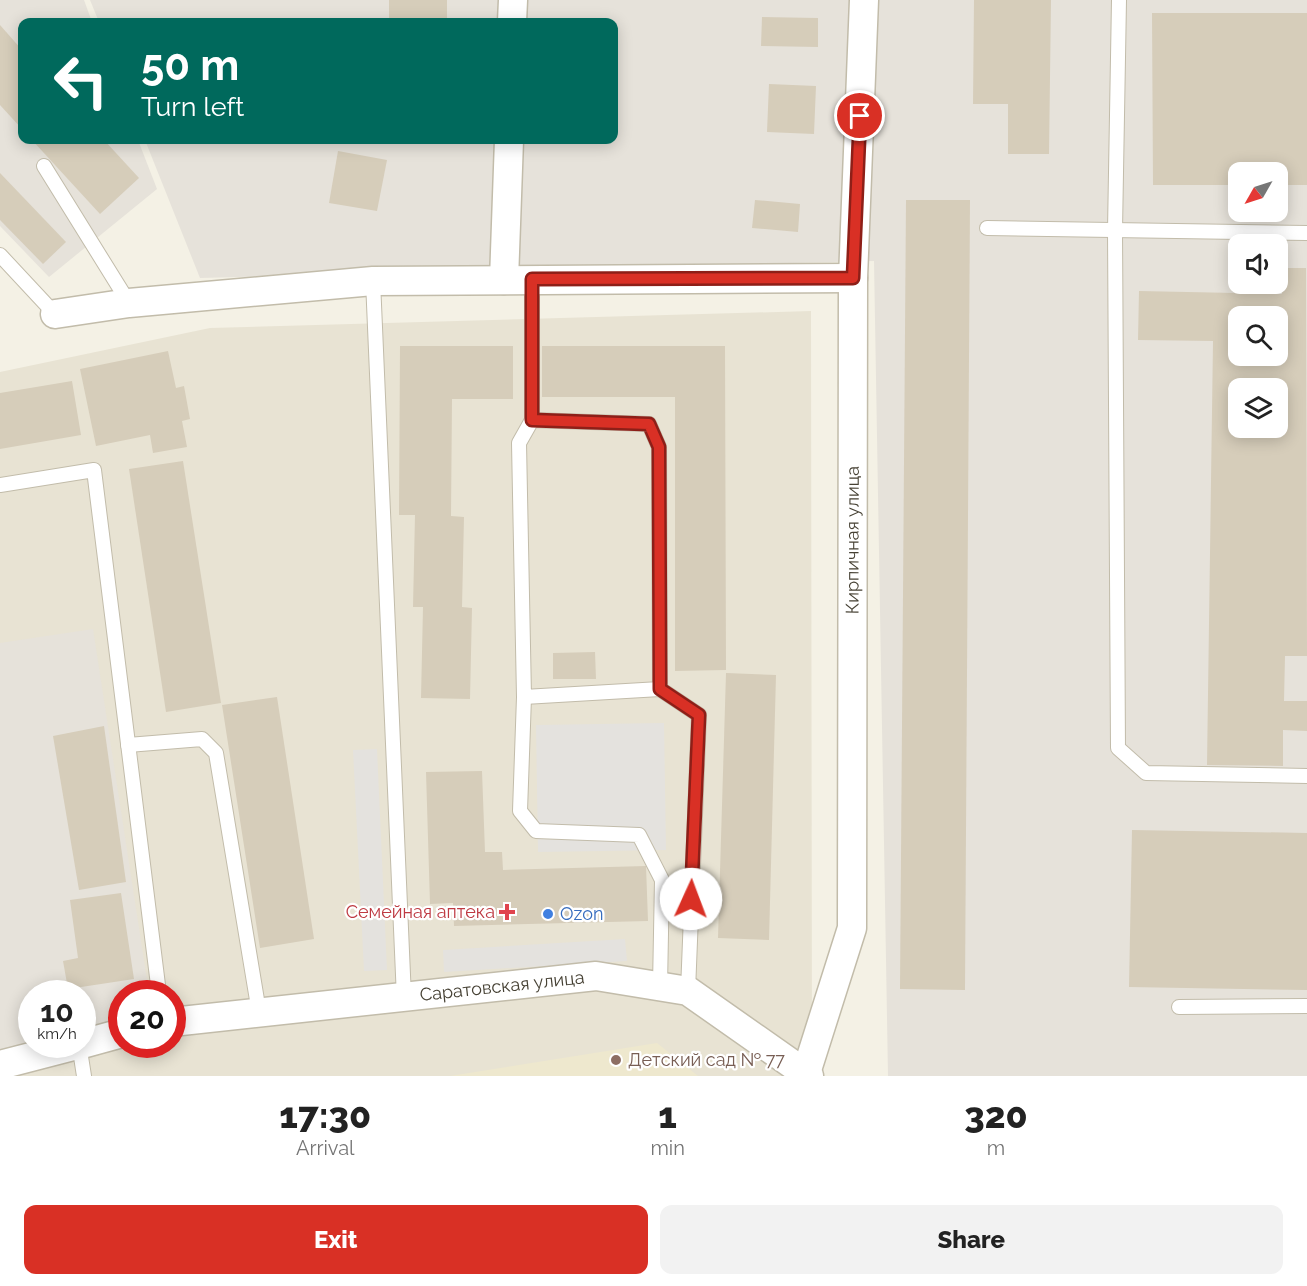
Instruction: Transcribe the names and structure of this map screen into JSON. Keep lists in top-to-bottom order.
{
  "streets": {
    "street": ["Кирпичная улица", "Саратовская улица"]
  },
  "crossings": [
    ["Кирпичная улица", "Саратовская улица"]
  ],
  "places": {
    "health": ["Семейная аптека"],
    "other": ["Ozon", "Детский сад № 77"]
  },
  "north": "bottom left",
  "page": {
    "turn": ["50 m", "Turn left"],
    "speed": "10 km/h",
    "limit": "20",
    "eta": [
      "17:30",
      "Arrival",
      "1",
      "min",
      "320",
      "m"
    ],
    "buttons": ["Exit", "Share"]
  }
}
